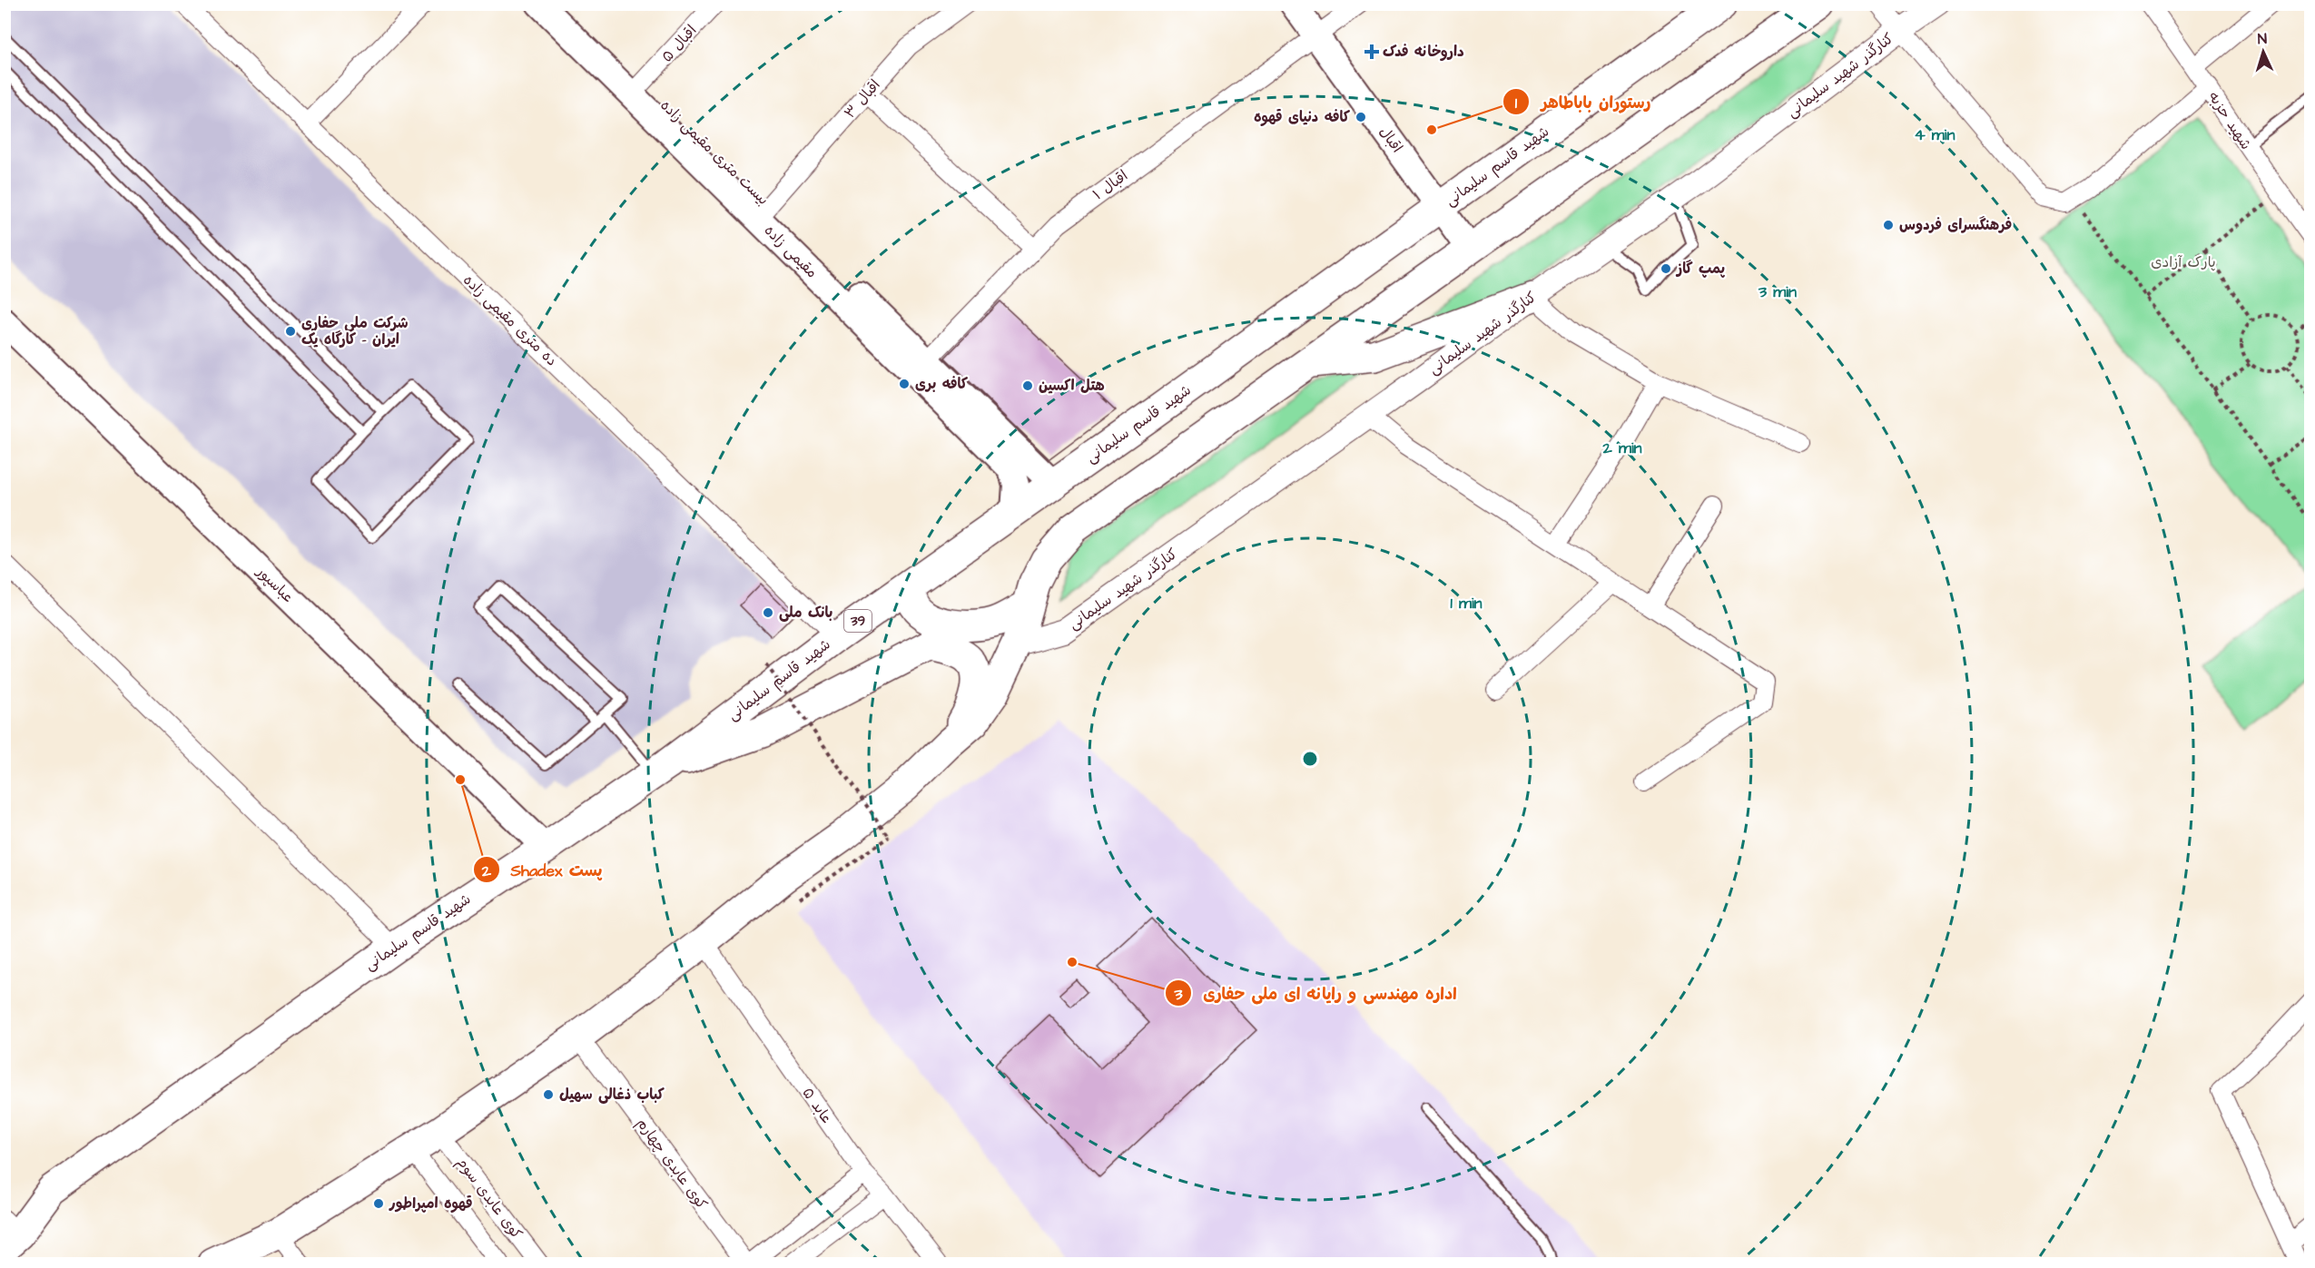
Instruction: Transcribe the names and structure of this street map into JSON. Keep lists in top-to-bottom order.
{
  "streets": {
    "highway": ["شهید قاسم سلیمانی", "39"],
    "main road": ["اقبال", "بیست متری مقیمی زاده", "عباسپور"],
    "street": [
      "اقبال ۵",
      "کنارگذر شهید سلیمانی",
      "اقبال ۳",
      "شهید حزبه",
      "اقبال ۱",
      "ده متری مقیمی زاده",
      "عابد ۵",
      "کوی عابدی چهارم",
      "کوی عابدی سوم"
    ]
  },
  "crossings": [
    ["اقبال ۵", "بیست متری مقیمی زاده"],
    ["اقبال ۳", "بیست متری مقیمی زاده"],
    ["اقبال", "شهید قاسم سلیمانی"],
    ["اقبال", "اقبال ۱"],
    ["بیست متری مقیمی زاده", "شهید قاسم سلیمانی"],
    ["بیست متری مقیمی زاده", "اقبال ۱"],
    ["شهید قاسم سلیمانی", "ده متری مقیمی زاده"],
    ["شهید قاسم سلیمانی", "عباسپور"]
  ],
  "parks": ["پارک آزادی"],
  "places": {
    "health": ["داروخانه فدک"],
    "other": [
      "کافه دنیای قهوه",
      "رستوران باباطاهر",
      "فرهنگسرای فردوس",
      "پمپ گاز",
      "شرکت ملی حفاری ایران - کارگاه یک",
      "کافه بری",
      "هتل اکسین",
      "بانک ملی",
      "Shadex پست",
      "اداره مهندسی و رایانه ای ملی حفاری",
      "کباب ذغالی سهیل",
      "قهوه امپراطور"
    ]
  },
  "north": "top",
  "rings": [
    "4 min",
    "3 min",
    "2 min",
    "1 min"
  ]
}
